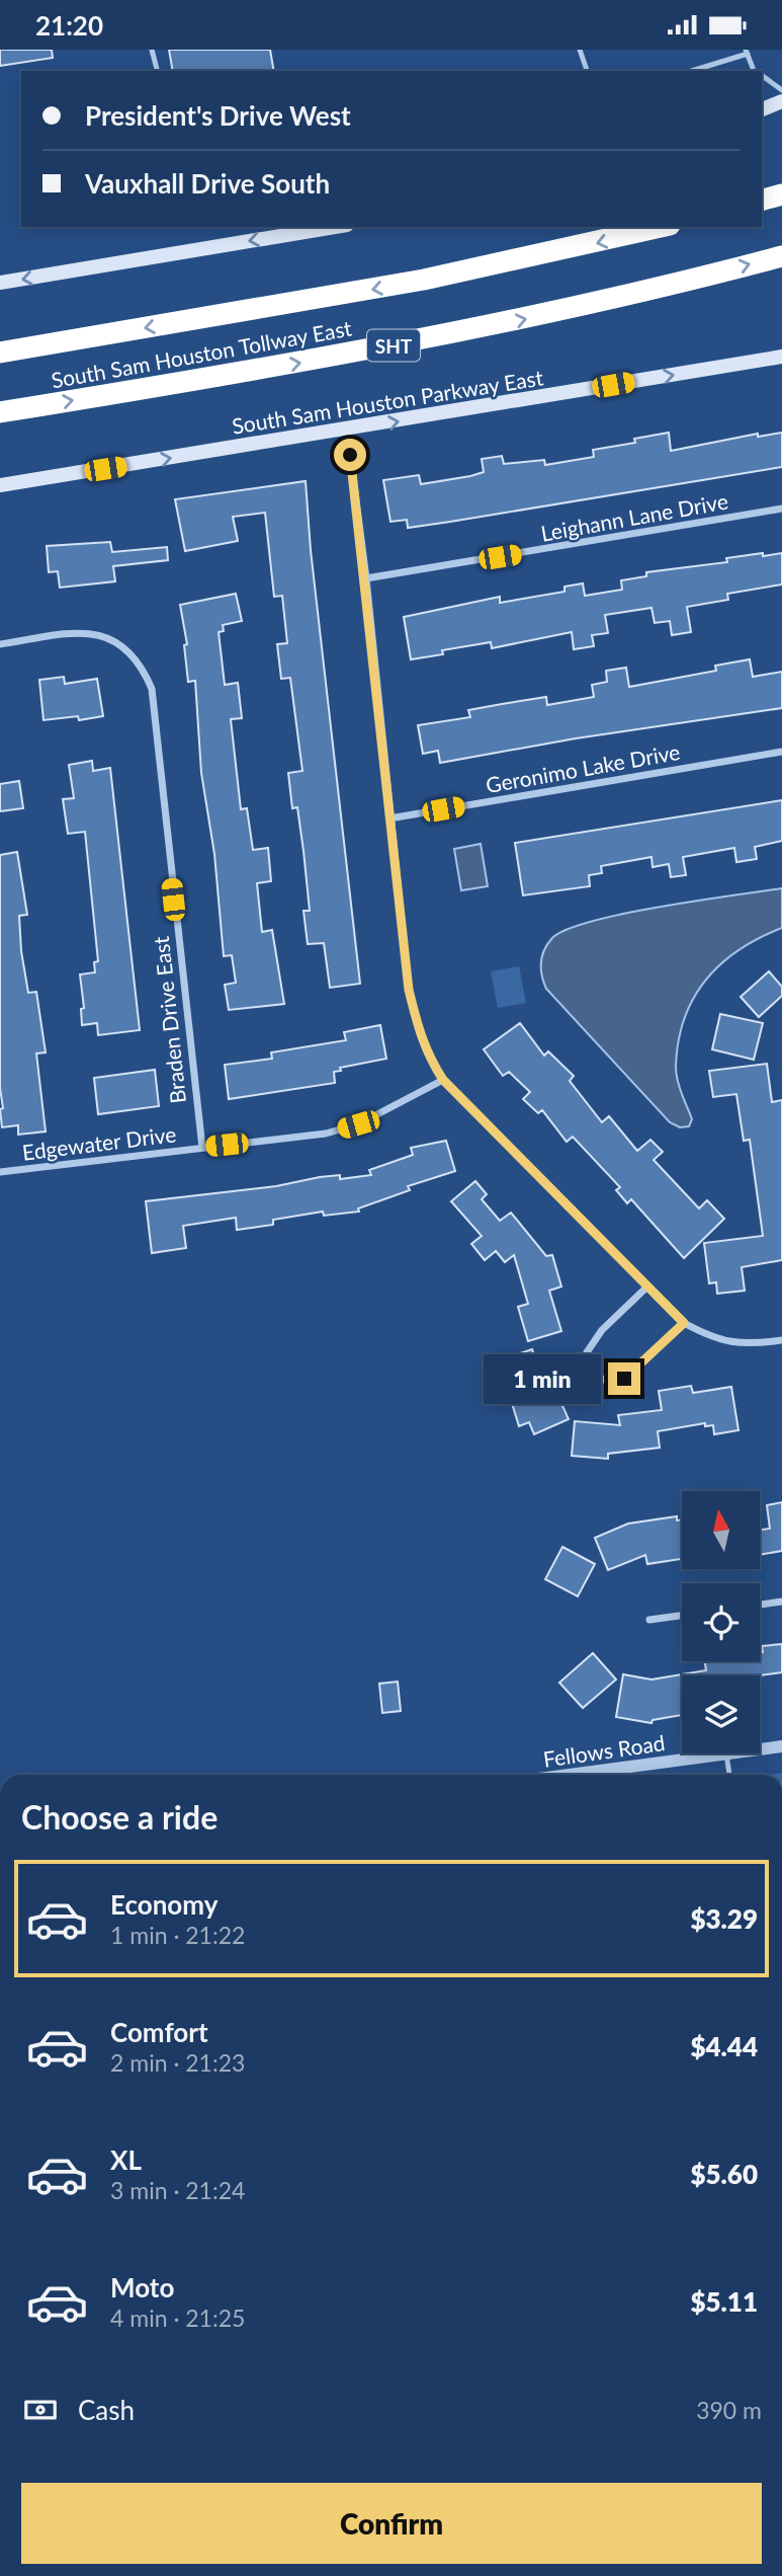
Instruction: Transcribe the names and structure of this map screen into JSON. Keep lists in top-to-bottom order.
{
  "streets": {
    "highway": ["SHT", "South Sam Houston Tollway East"],
    "main road": ["South Sam Houston Parkway East"],
    "street": [
      "Leighann Lane Drive",
      "Geronimo Lake Drive",
      "Braden Drive East",
      "Edgewater Drive",
      "Fellows Road"
    ]
  },
  "crossings": [
    ["Braden Drive East", "Edgewater Drive"]
  ],
  "one_way": ["South Sam Houston Parkway East"],
  "north": "top",
  "page": {
    "status": "21:20",
    "banner": ["President's Drive West", "Vauxhall Drive South"],
    "bubble": "1 min",
    "heading": "Choose a ride",
    "list": [
      {
        "name": "Economy",
        "note": "1 min · 21:22",
        "value": "$3.29"
      },
      {
        "name": "Comfort",
        "note": "2 min · 21:23",
        "value": "$4.44"
      },
      {
        "name": "XL",
        "note": "3 min · 21:24",
        "value": "$5.60"
      },
      {
        "name": "Moto",
        "note": "4 min · 21:25",
        "value": "$5.11"
      }
    ],
    "pay": ["Cash", "390 m"],
    "buttons": "Confirm"
  }
}
